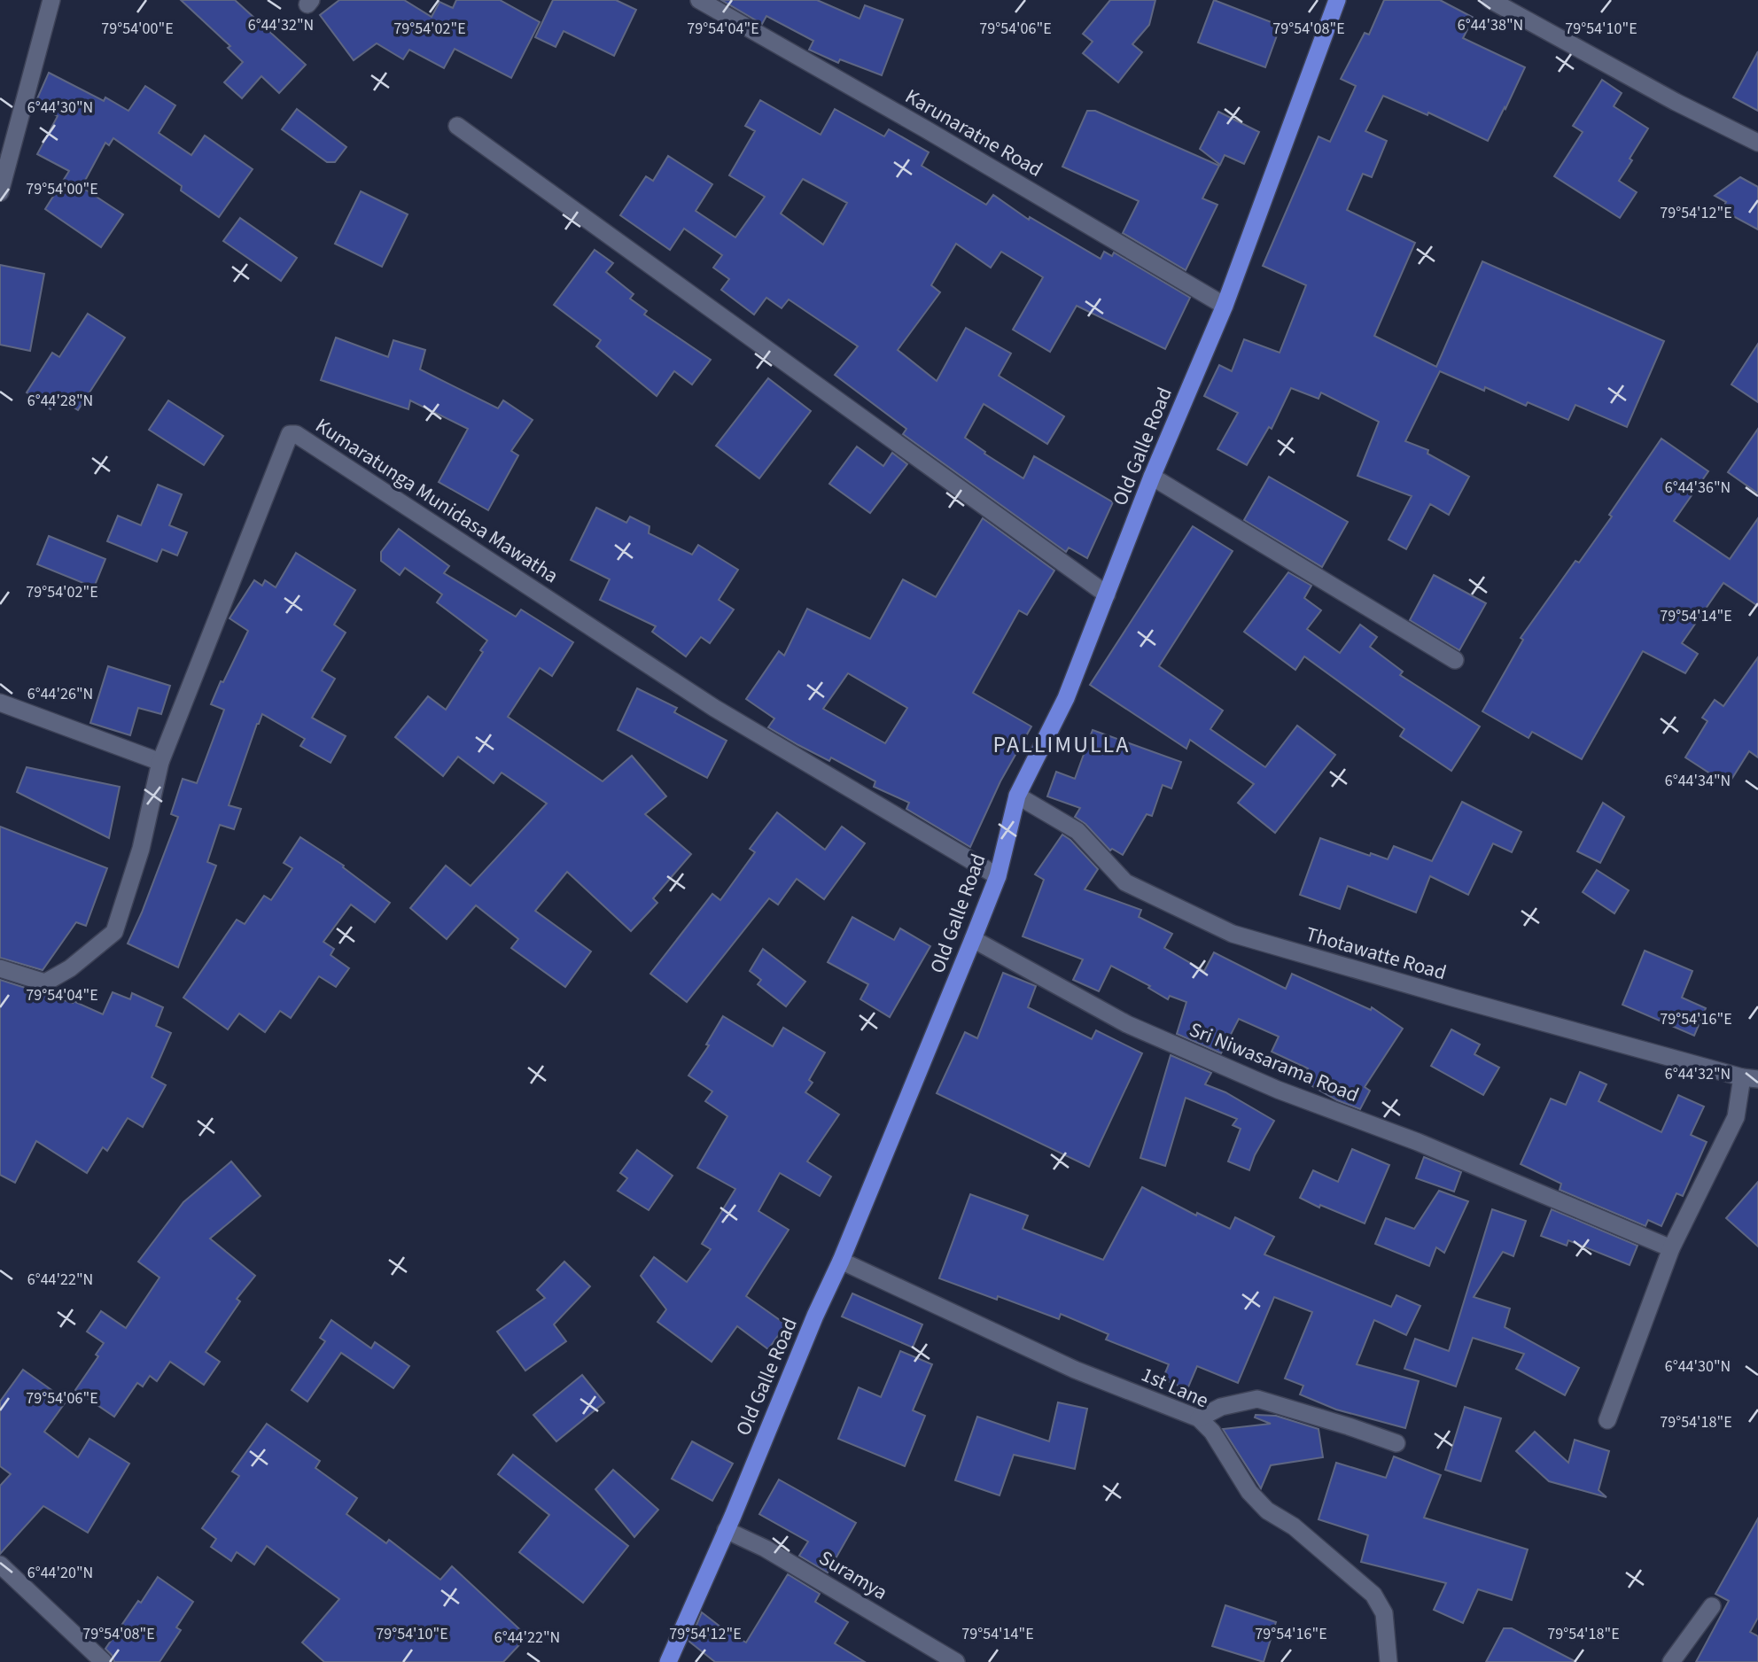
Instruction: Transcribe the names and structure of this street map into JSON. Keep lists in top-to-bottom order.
{
  "streets": {
    "highway": ["Old Galle Road"],
    "street": [
      "Karunaratne Road",
      "Kumaratunga Munidasa Mawatha",
      "Thotawatte Road",
      "Sri Niwasarama Road",
      "1st Lane",
      "Suramya"
    ]
  },
  "crossings": [
    ["Karunaratne Road", "Old Galle Road"],
    ["Old Galle Road", "Kumaratunga Munidasa Mawatha"],
    ["Old Galle Road", "Thotawatte Road"],
    ["Old Galle Road", "Sri Niwasarama Road"],
    ["Old Galle Road", "1st Lane"],
    ["Old Galle Road", "Suramya"]
  ],
  "districts": ["PALLIMULLA"],
  "coordinates": [
    "6°44'38\"N",
    "6°44'32\"N",
    "79°54'00\"E",
    "79°54'02\"E",
    "79°54'04\"E",
    "79°54'06\"E",
    "79°54'08\"E",
    "79°54'10\"E",
    "6°44'30\"N",
    "79°54'12\"E",
    "6°44'28\"N",
    "6°44'36\"N",
    "79°54'14\"E",
    "6°44'26\"N",
    "6°44'34\"N",
    "79°54'16\"E",
    "6°44'22\"N",
    "79°54'18\"E",
    "6°44'20\"N"
  ]
}
